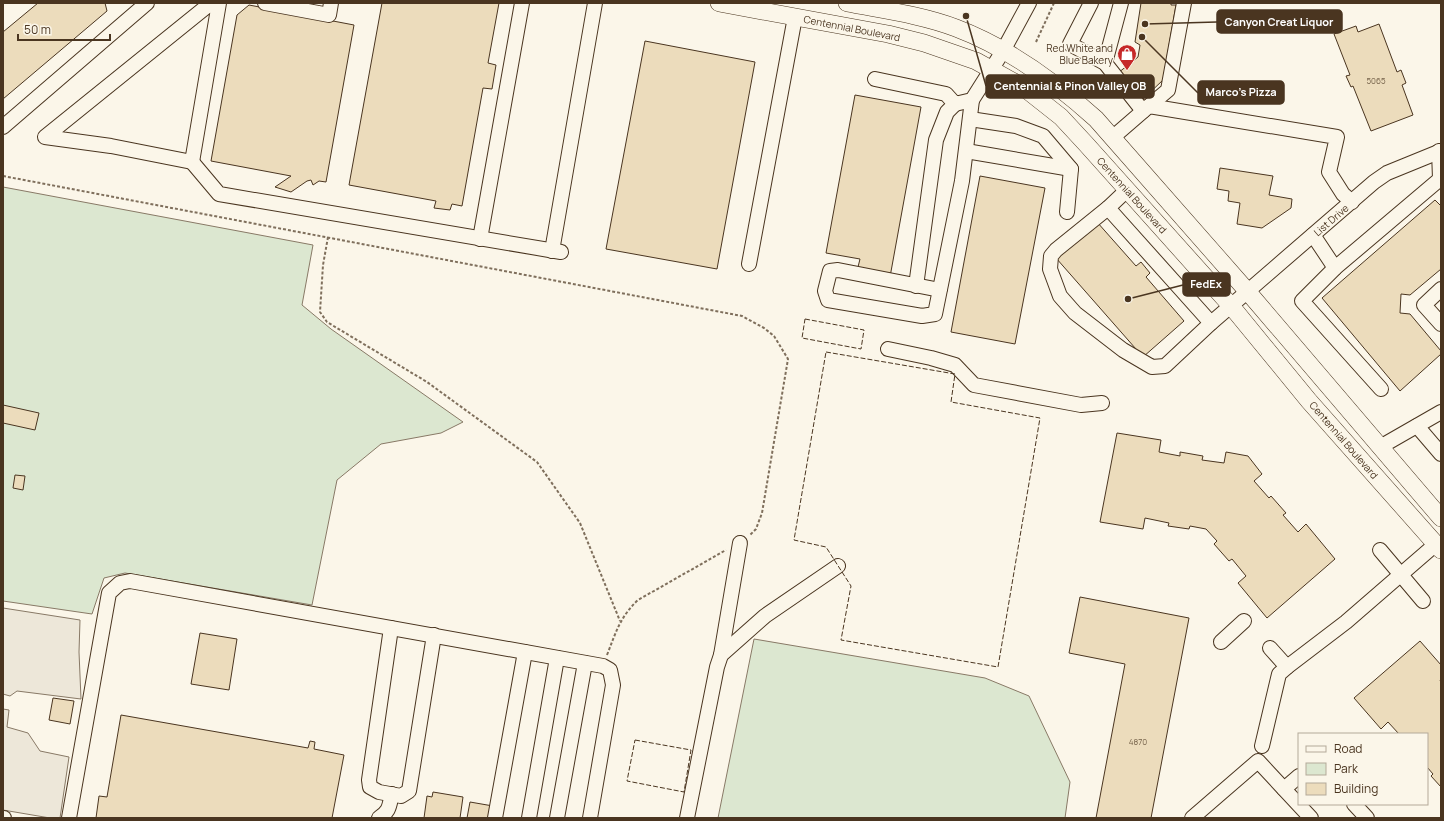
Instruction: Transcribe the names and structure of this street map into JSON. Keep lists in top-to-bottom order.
{
  "streets": {
    "main road": ["Centennial Boulevard"],
    "street": ["List Drive"]
  },
  "crossings": [
    ["Centennial Boulevard", "List Drive"]
  ],
  "places": {
    "other": [
      "Centennial & Pinon Valley OB",
      "Canyon Creat Liquor",
      "Marco's Pizza",
      "FedEx"
    ],
    "shop": ["Red White and Blue Bakery"]
  },
  "house_numbers": ["5065", "4870"],
  "legend": ["Road", "Park", "Building"],
  "scale_bar": "50 m"
}
